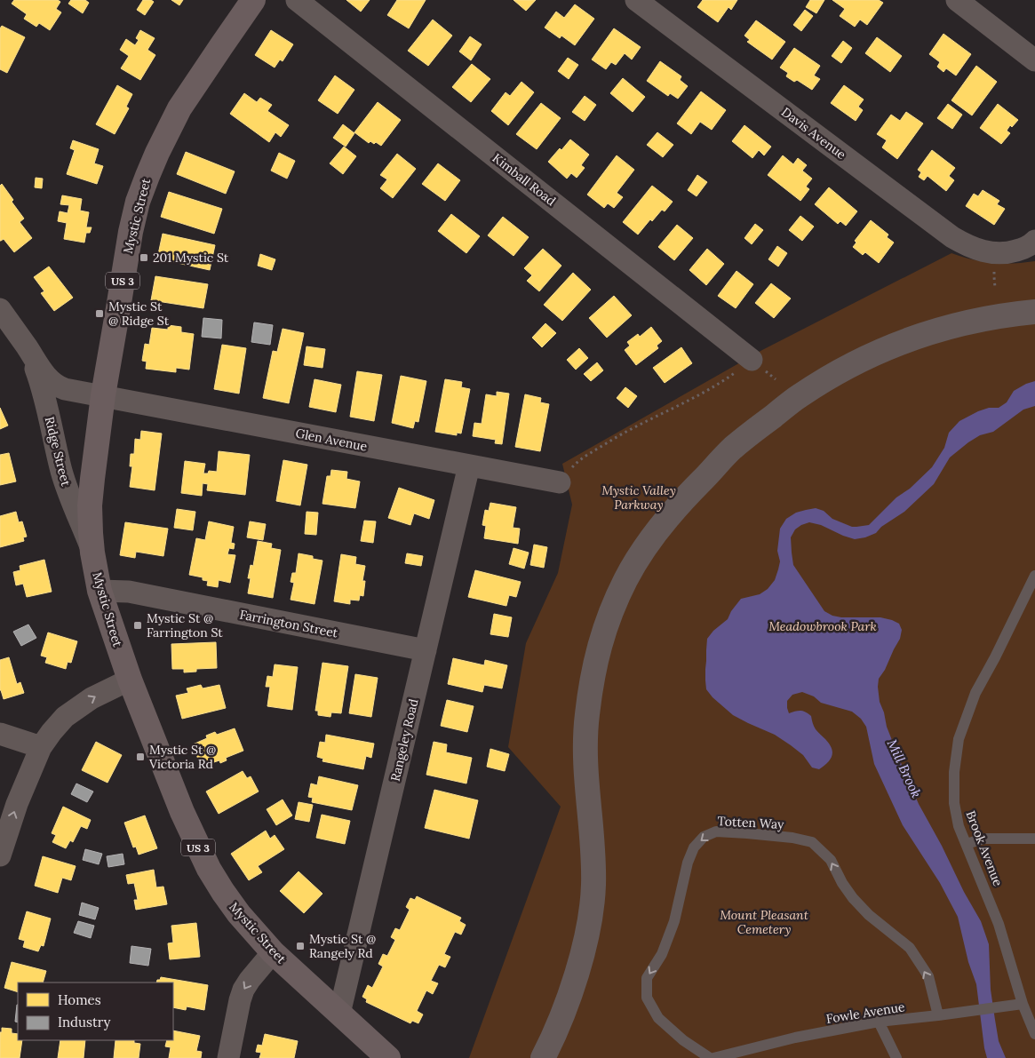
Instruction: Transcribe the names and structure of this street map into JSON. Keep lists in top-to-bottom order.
{
  "streets": {
    "highway": ["Mystic Street", "US 3"],
    "street": [
      "Davis Avenue",
      "Kimball Road",
      "Glen Avenue",
      "Ridge Street",
      "Farrington Street",
      "Rangeley Road"
    ],
    "lane": ["Totten Way", "Brook Avenue", "Fowle Avenue"]
  },
  "crossings": [
    ["Mystic Street", "Glen Avenue"],
    ["Mystic Street", "Ridge Street"],
    ["Mystic Street", "Farrington Street"],
    ["Mystic Street", "Rangeley Road"],
    ["Glen Avenue", "Ridge Street"],
    ["Glen Avenue", "Rangeley Road"],
    ["Farrington Street", "Rangeley Road"],
    ["Totten Way", "Fowle Avenue"],
    ["Brook Avenue", "Fowle Avenue"]
  ],
  "water": ["Mill Brook"],
  "parks": ["Mystic Valley Parkway", "Meadowbrook Park", "Mount Pleasant Cemetery"],
  "places": {
    "transit": [
      "201 Mystic St",
      "Mystic St @ Ridge St",
      "Mystic St @ Farrington St",
      "Mystic St @ Victoria Rd",
      "Mystic St @ Rangely Rd"
    ]
  },
  "legend": ["Homes", "Industry"]
}
